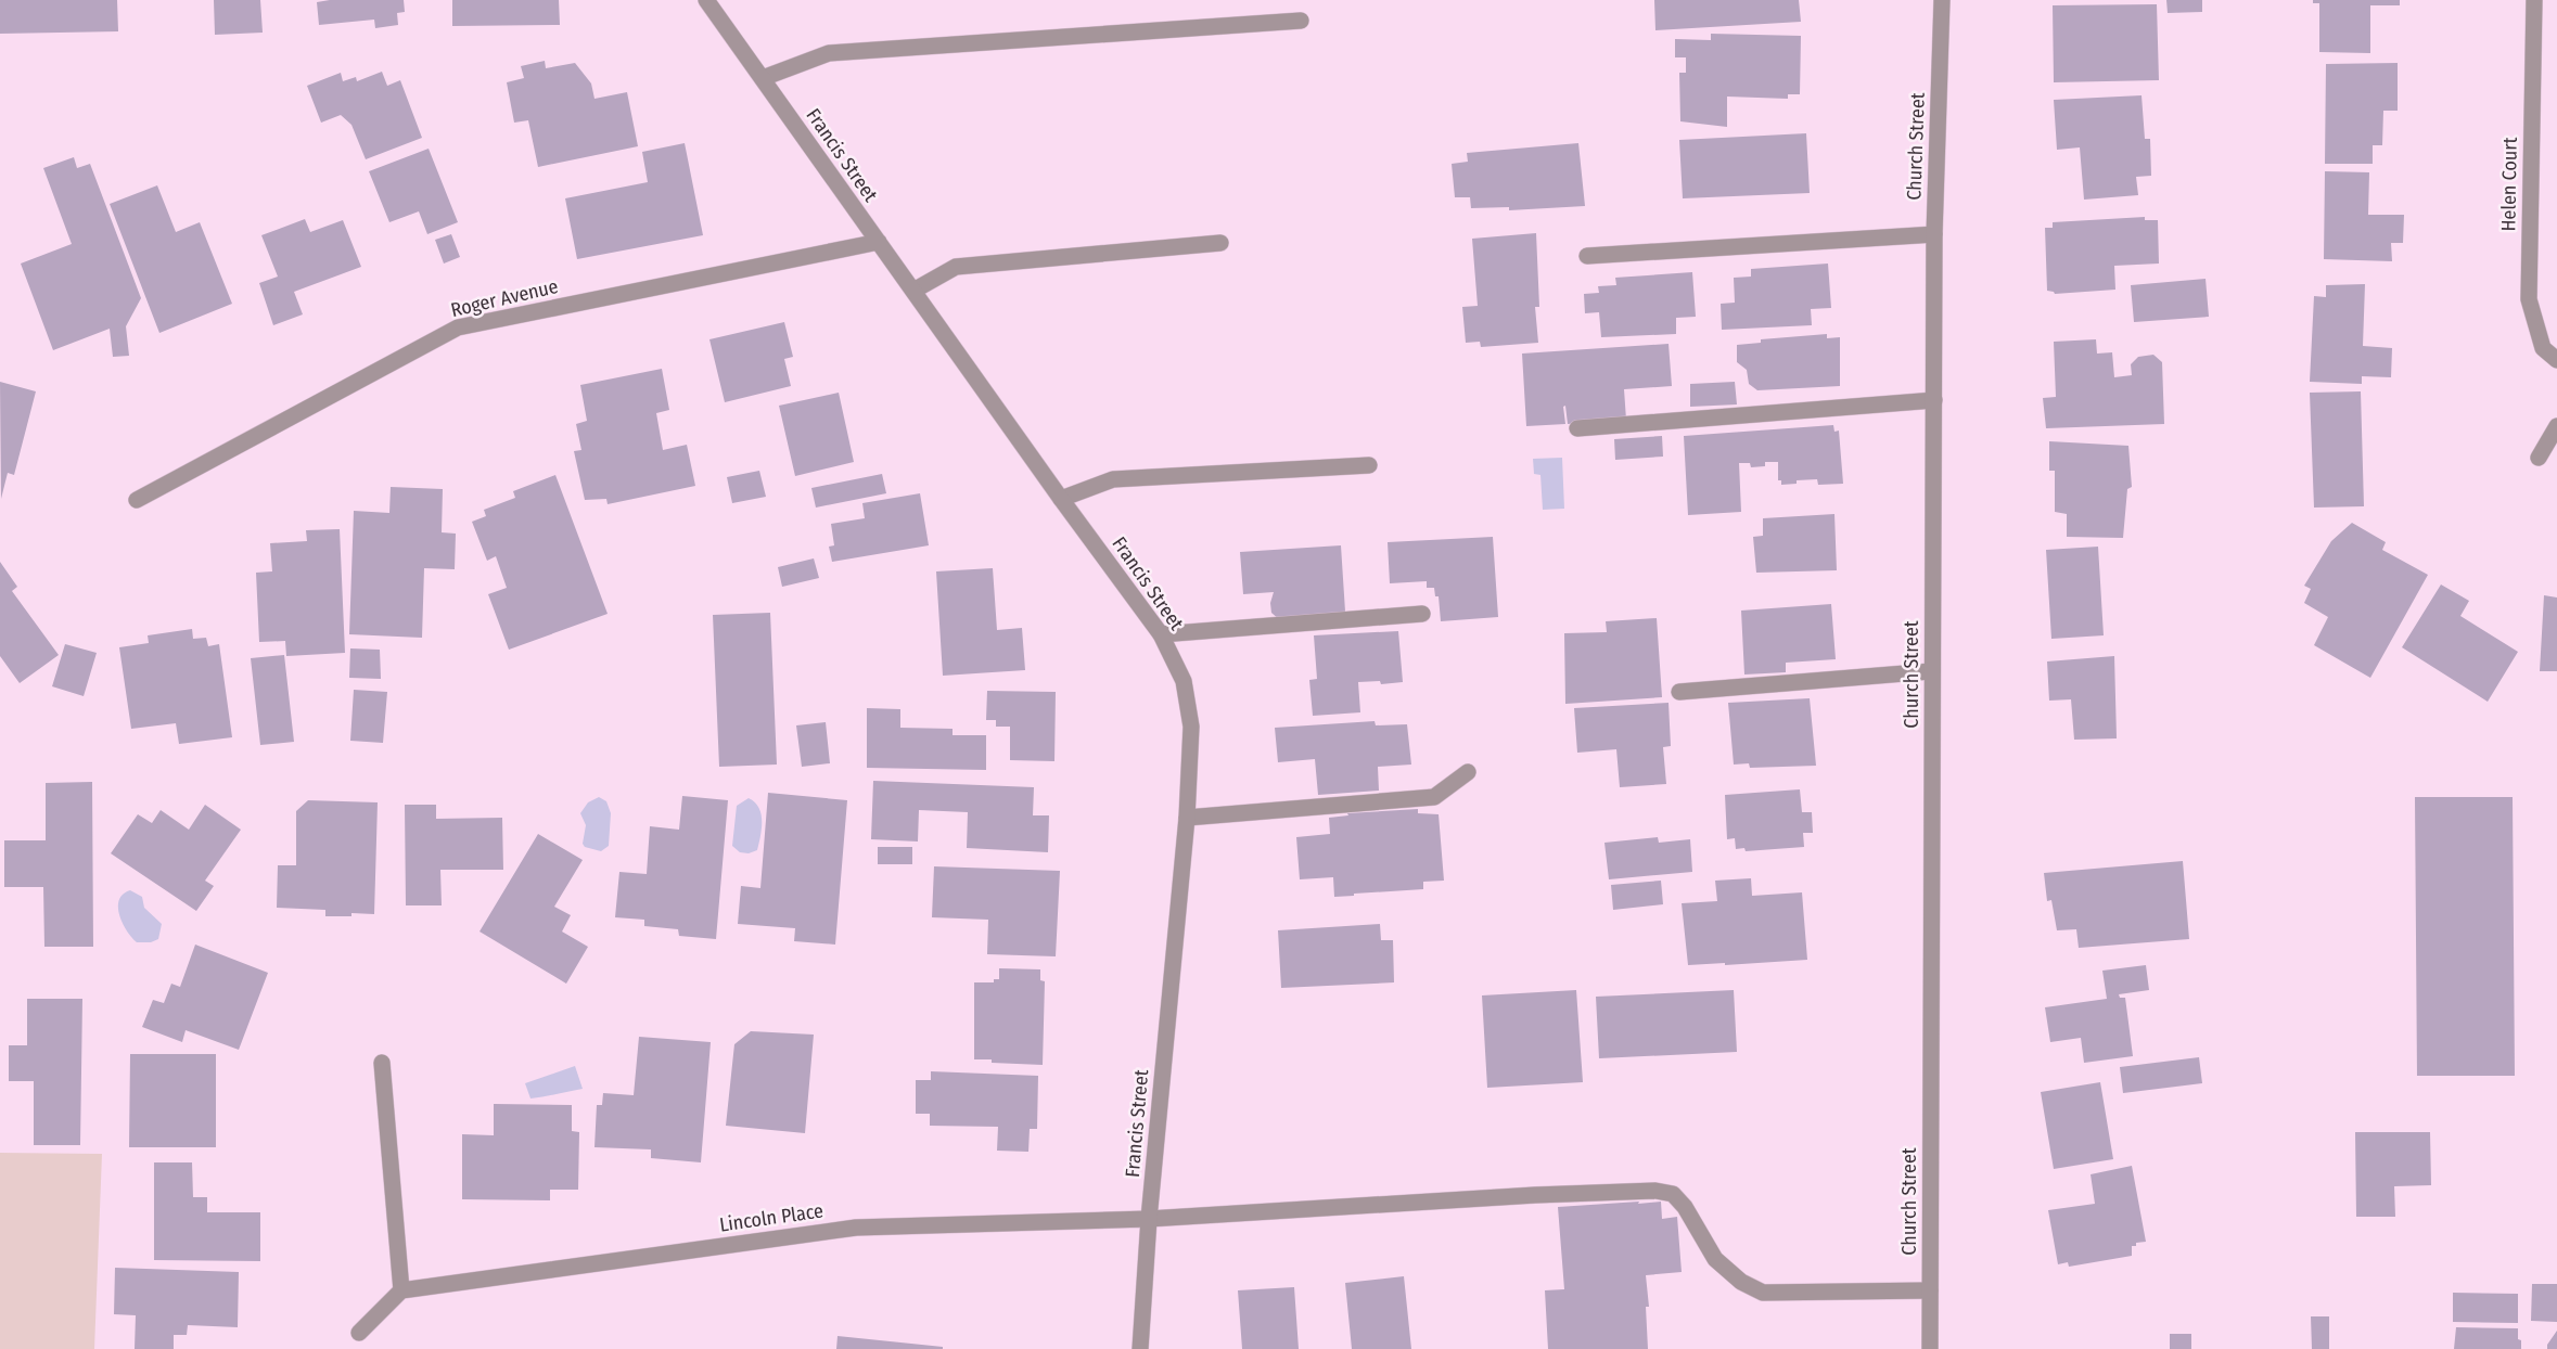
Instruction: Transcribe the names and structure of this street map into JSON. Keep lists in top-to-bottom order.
{
  "streets": {
    "street": [
      "Church Street",
      "Francis Street",
      "Helen Court",
      "Roger Avenue",
      "Lincoln Place"
    ]
  },
  "crossings": [
    ["Church Street", "Lincoln Place"],
    ["Francis Street", "Roger Avenue"],
    ["Francis Street", "Lincoln Place"]
  ]
}
